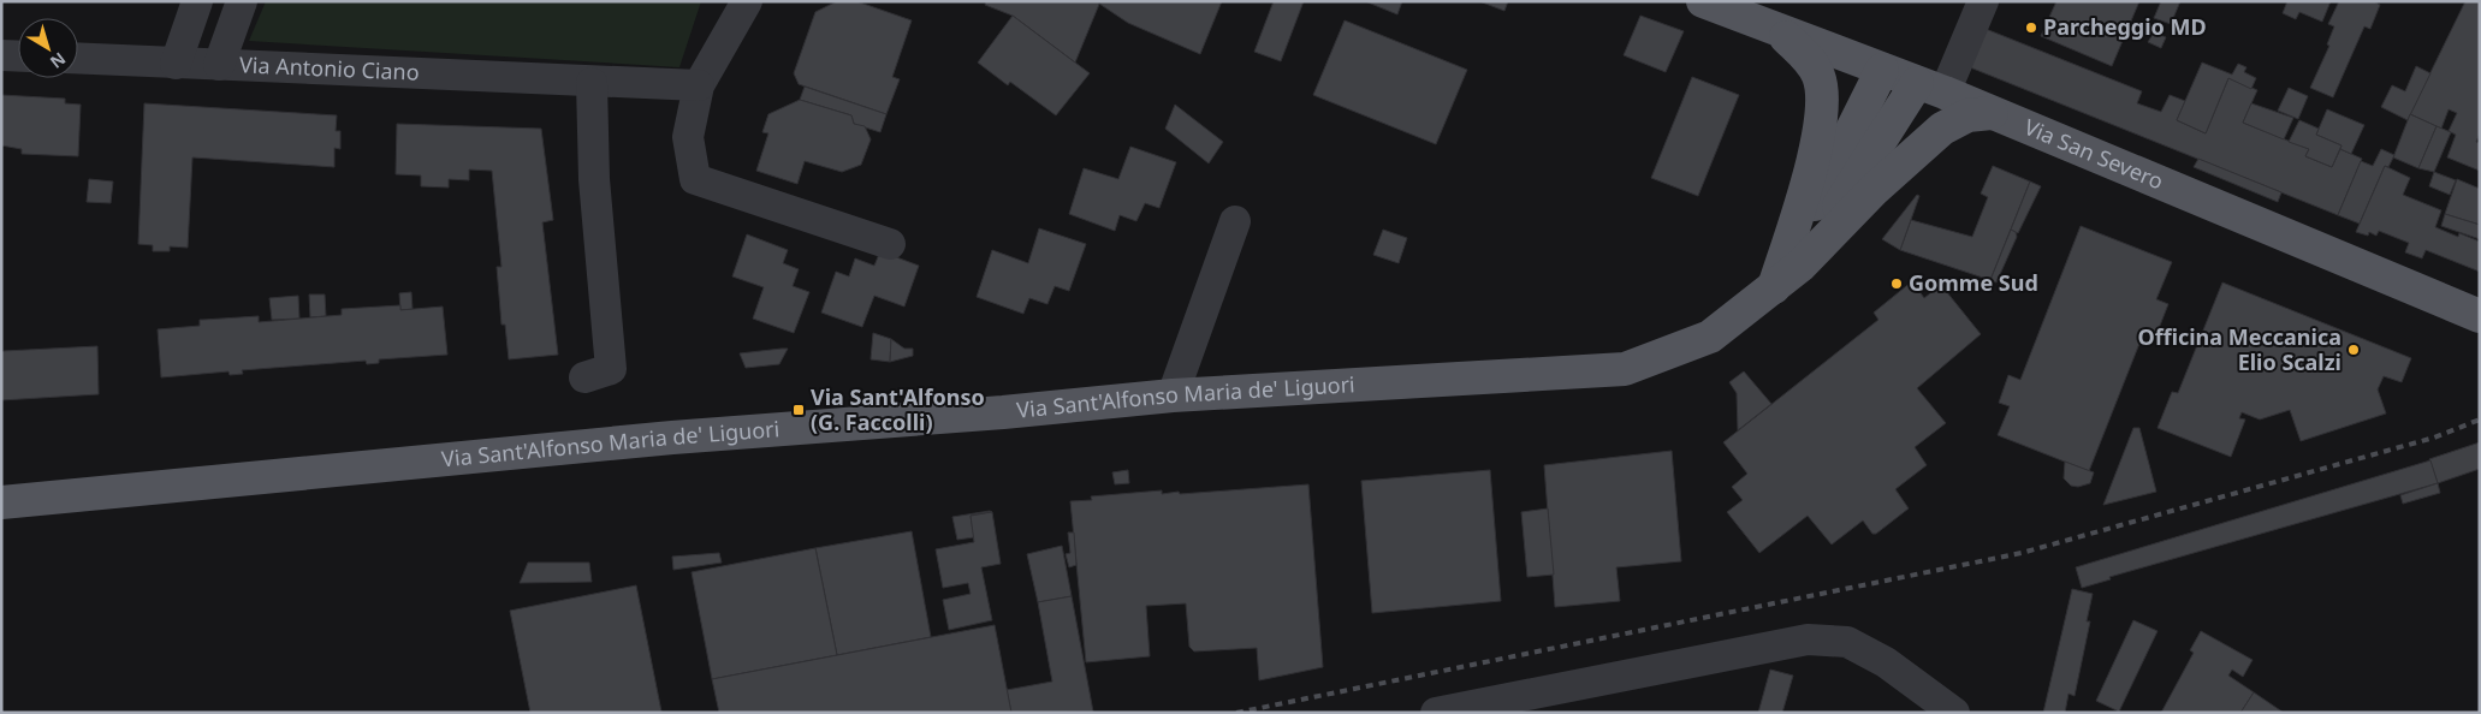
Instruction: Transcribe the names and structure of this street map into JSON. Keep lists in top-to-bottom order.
{
  "streets": {
    "main road": ["Via San Severo", "Via Sant'Alfonso Maria de' Liguori"],
    "street": ["Via Antonio Ciano"]
  },
  "places": {
    "other": ["Parcheggio MD", "Gomme Sud", "Officina Meccanica Elio Scalzi"],
    "transit": ["Via Sant'Alfonso (G. Faccolli)"]
  },
  "north": "bottom right"
}
